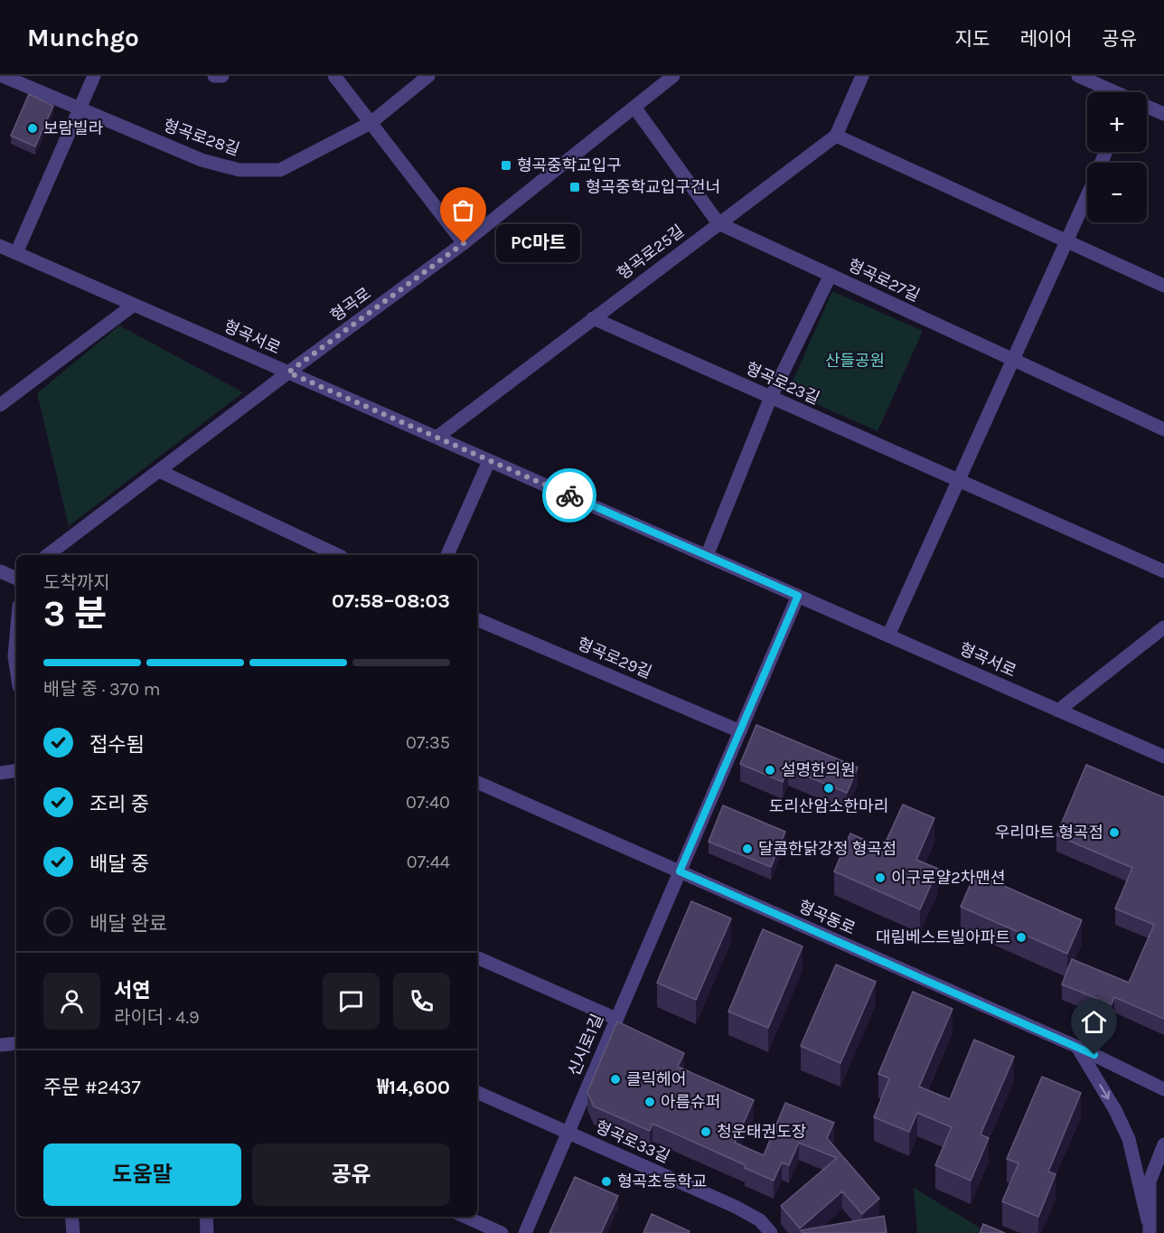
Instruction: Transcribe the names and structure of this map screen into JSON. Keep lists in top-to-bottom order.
{
  "streets": {
    "street": [
      "형곡로28길",
      "형곡로25길",
      "형곡로27길",
      "형곡로",
      "형곡서로",
      "형곡로23길",
      "형곡로29길",
      "형곡동로",
      "신시로1길",
      "형곡로33길"
    ]
  },
  "crossings": [
    ["형곡로25길", "형곡로27길"],
    ["형곡로25길", "형곡서로"],
    ["형곡로25길", "형곡로23길"],
    ["형곡로27길", "형곡로"],
    ["형곡로", "형곡서로"],
    ["형곡동로", "신시로1길"],
    ["신시로1길", "형곡로33길"]
  ],
  "parks": ["산들공원"],
  "places": {
    "other": [
      "보람빌라",
      "PC마트",
      "설명한의원",
      "도리산암소한마리",
      "우리마트 형곡점",
      "달콤한닭강정 형곡점",
      "이구로얄2차맨션",
      "대림베스트빌아파트",
      "클릭헤어",
      "아름슈퍼",
      "청운태권도장",
      "형곡초등학교"
    ],
    "transit": ["형곡중학교입구", "형곡중학교입구건너"]
  },
  "page": {
    "header": "Munchgo",
    "nav": ["지도", "레이어", "공유"],
    "map_buttons": ["+", "−"],
    "bubble": "PC마트",
    "heading": ["3 분", "도착까지", "07:58–08:03"],
    "panel": [
      "서연",
      "라이더 · 4.9",
      "주문 #2437",
      "₩14,600"
    ],
    "bar": "배달 중 · 370 m",
    "list": [
      ["접수됨", "07:35"],
      ["조리 중", "07:40"],
      ["배달 중", "07:44"],
      "배달 완료"
    ],
    "buttons": ["도움말", "공유"]
  }
}
